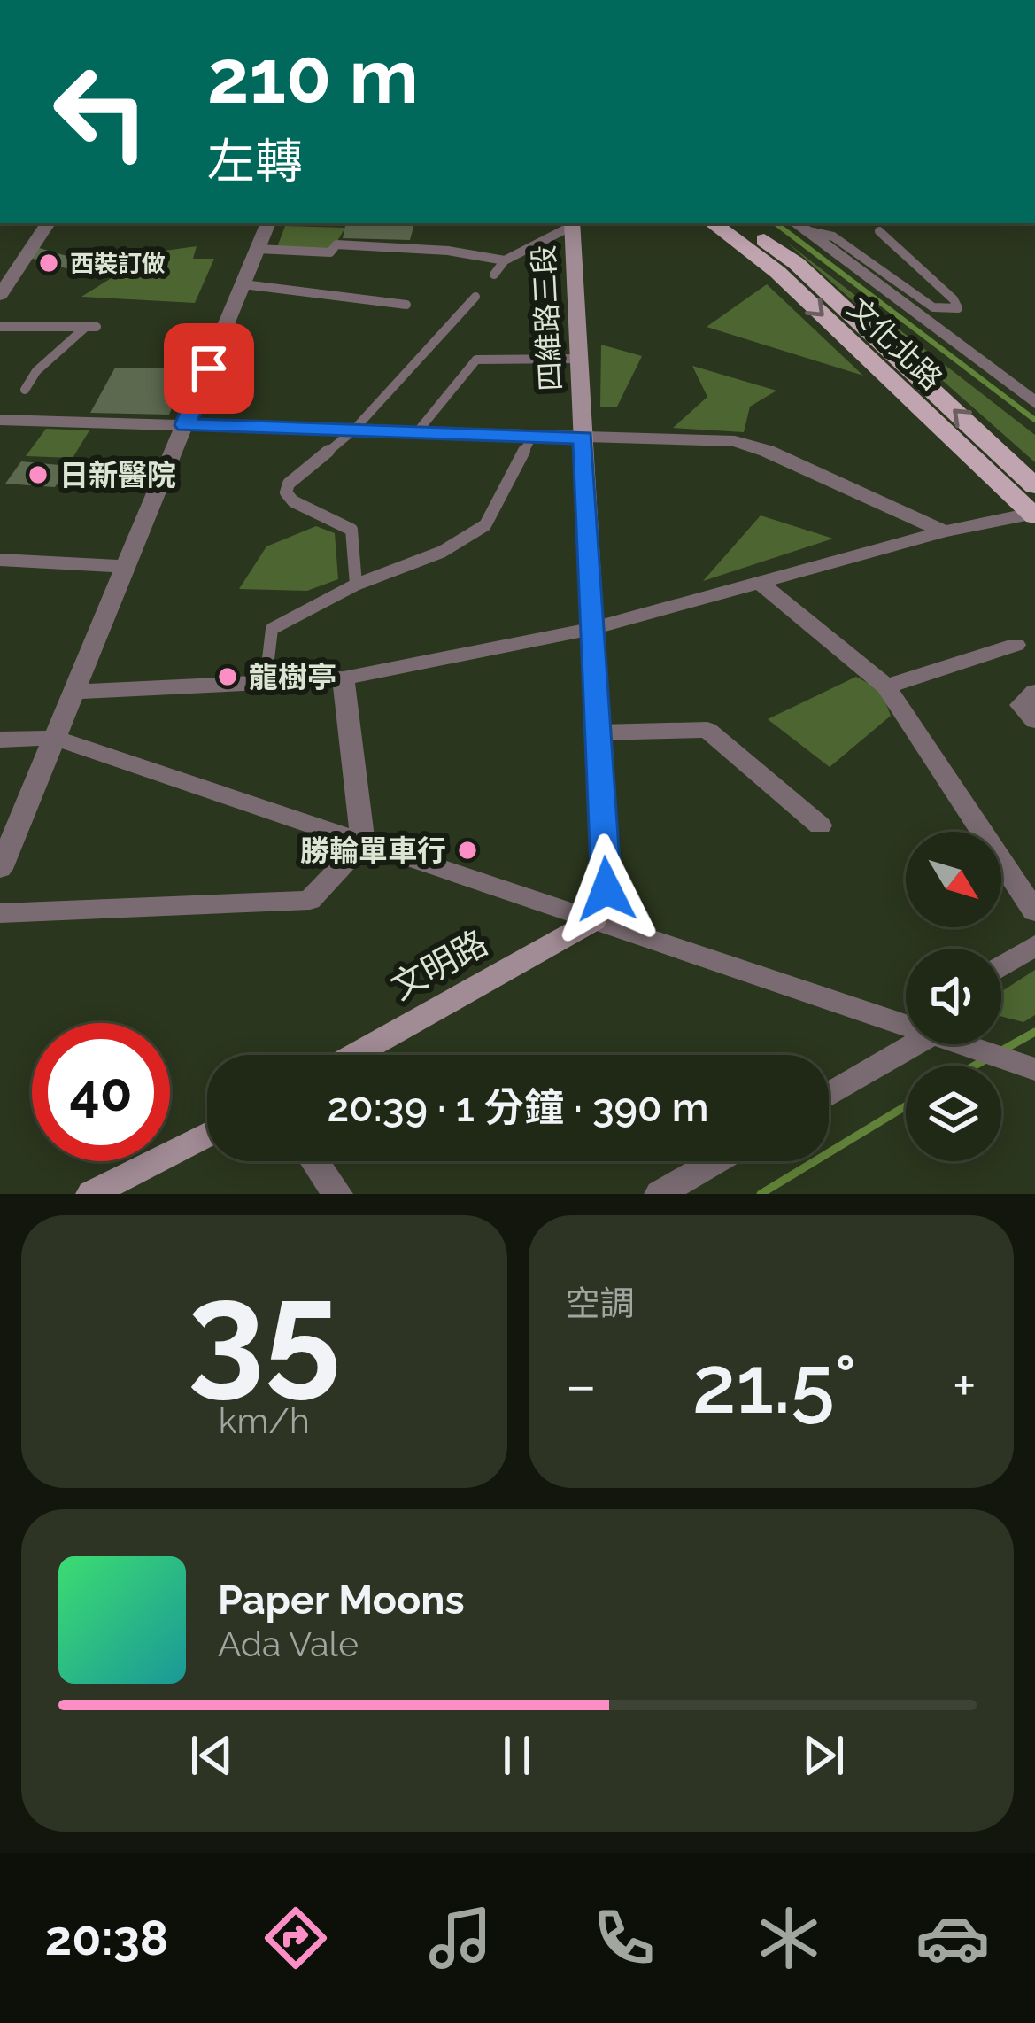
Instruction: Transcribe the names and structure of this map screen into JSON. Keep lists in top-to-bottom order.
{
  "streets": {
    "main road": ["文化北路"],
    "street": ["四維路三段", "文明路"]
  },
  "crossings": [
    ["四維路三段", "文明路"]
  ],
  "places": [
    "西裝訂做",
    "日新醫院",
    "龍樹亭",
    "勝輪單車行"
  ],
  "north": "bottom right",
  "page": {
    "turn": ["210 m", "左轉"],
    "limit": "40",
    "trip": "20:39 · 1 分鐘 · 390 m",
    "tile": [
      ["35", "km/h"],
      "空調"
    ],
    "heat": ["−", "21.5°", "+"],
    "song": ["Paper Moons", "Ada Vale"],
    "tabs": "20:38"
  }
}
